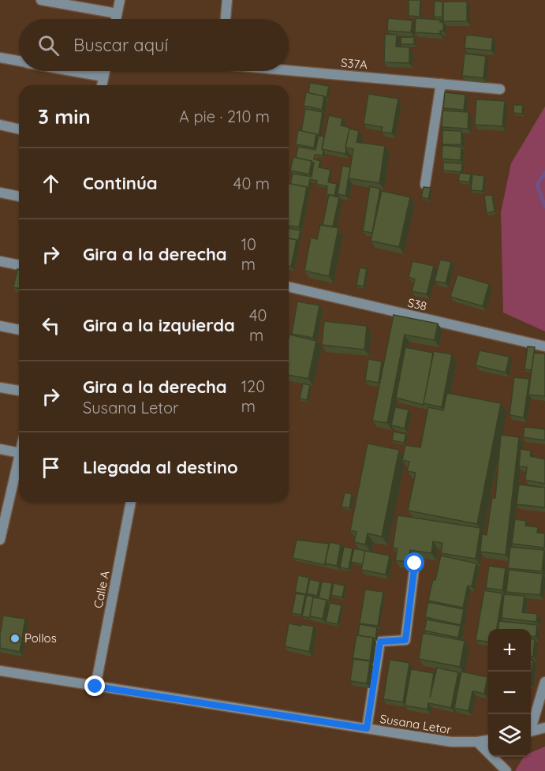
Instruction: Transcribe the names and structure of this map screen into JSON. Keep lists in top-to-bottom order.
{
  "streets": {
    "street": [
      "S37A",
      "S38",
      "Calle A",
      "Susana Letor"
    ]
  },
  "crossings": [
    ["Calle A", "Susana Letor"]
  ],
  "places": ["Pollos"],
  "page": {
    "search": "Buscar aquí",
    "heading": ["3 min", "A pie · 210 m"],
    "list": [
      ["Continúa", "40 m"],
      ["Gira a la derecha", "10 m"],
      ["Gira a la izquierda", "40 m"],
      ["Gira a la derecha", "Susana Letor", "120 m"],
      "Llegada al destino"
    ],
    "map_buttons": ["+", "−"]
  }
}
